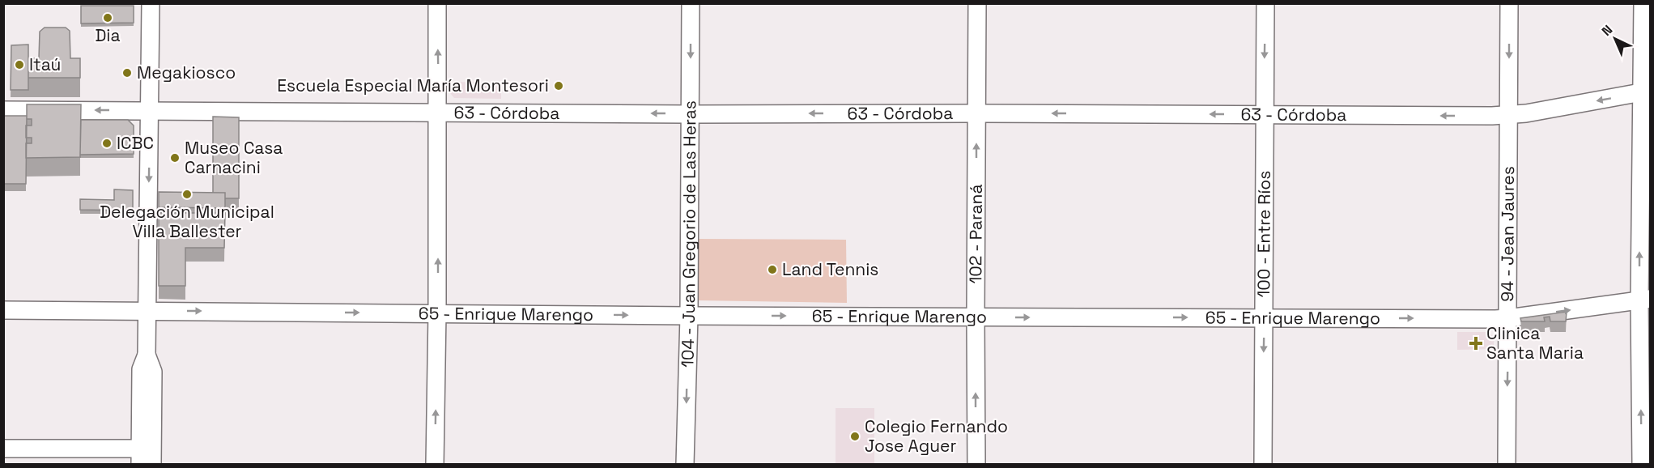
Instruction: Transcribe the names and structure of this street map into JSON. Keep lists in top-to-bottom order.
{
  "streets": {
    "street": [
      "63 - Córdoba",
      "104 - Juan Gregorio de Las Heras",
      "102 - Paraná",
      "100 - Entre Ríos",
      "94 - Jean Jaures",
      "65 - Enrique Marengo"
    ]
  },
  "crossings": [
    ["63 - Córdoba", "104 - Juan Gregorio de Las Heras"],
    ["63 - Córdoba", "102 - Paraná"],
    ["63 - Córdoba", "100 - Entre Ríos"],
    ["63 - Córdoba", "94 - Jean Jaures"],
    ["104 - Juan Gregorio de Las Heras", "65 - Enrique Marengo"],
    ["102 - Paraná", "65 - Enrique Marengo"],
    ["100 - Entre Ríos", "65 - Enrique Marengo"],
    ["94 - Jean Jaures", "65 - Enrique Marengo"]
  ],
  "one_way": [
    "63 - Córdoba",
    "104 - Juan Gregorio de Las Heras",
    "102 - Paraná",
    "100 - Entre Ríos",
    "65 - Enrique Marengo"
  ],
  "places": {
    "other": [
      "Dia",
      "Itaú",
      "Megakiosco",
      "Escuela Especial María Montesori",
      "ICBC",
      "Museo Casa Carnacini",
      "Delegación Municipal Villa Ballester",
      "Land Tennis",
      "Colegio Fernando Jose Aguer"
    ],
    "health": ["Clinica Santa Maria"]
  },
  "north": "top left"
}
